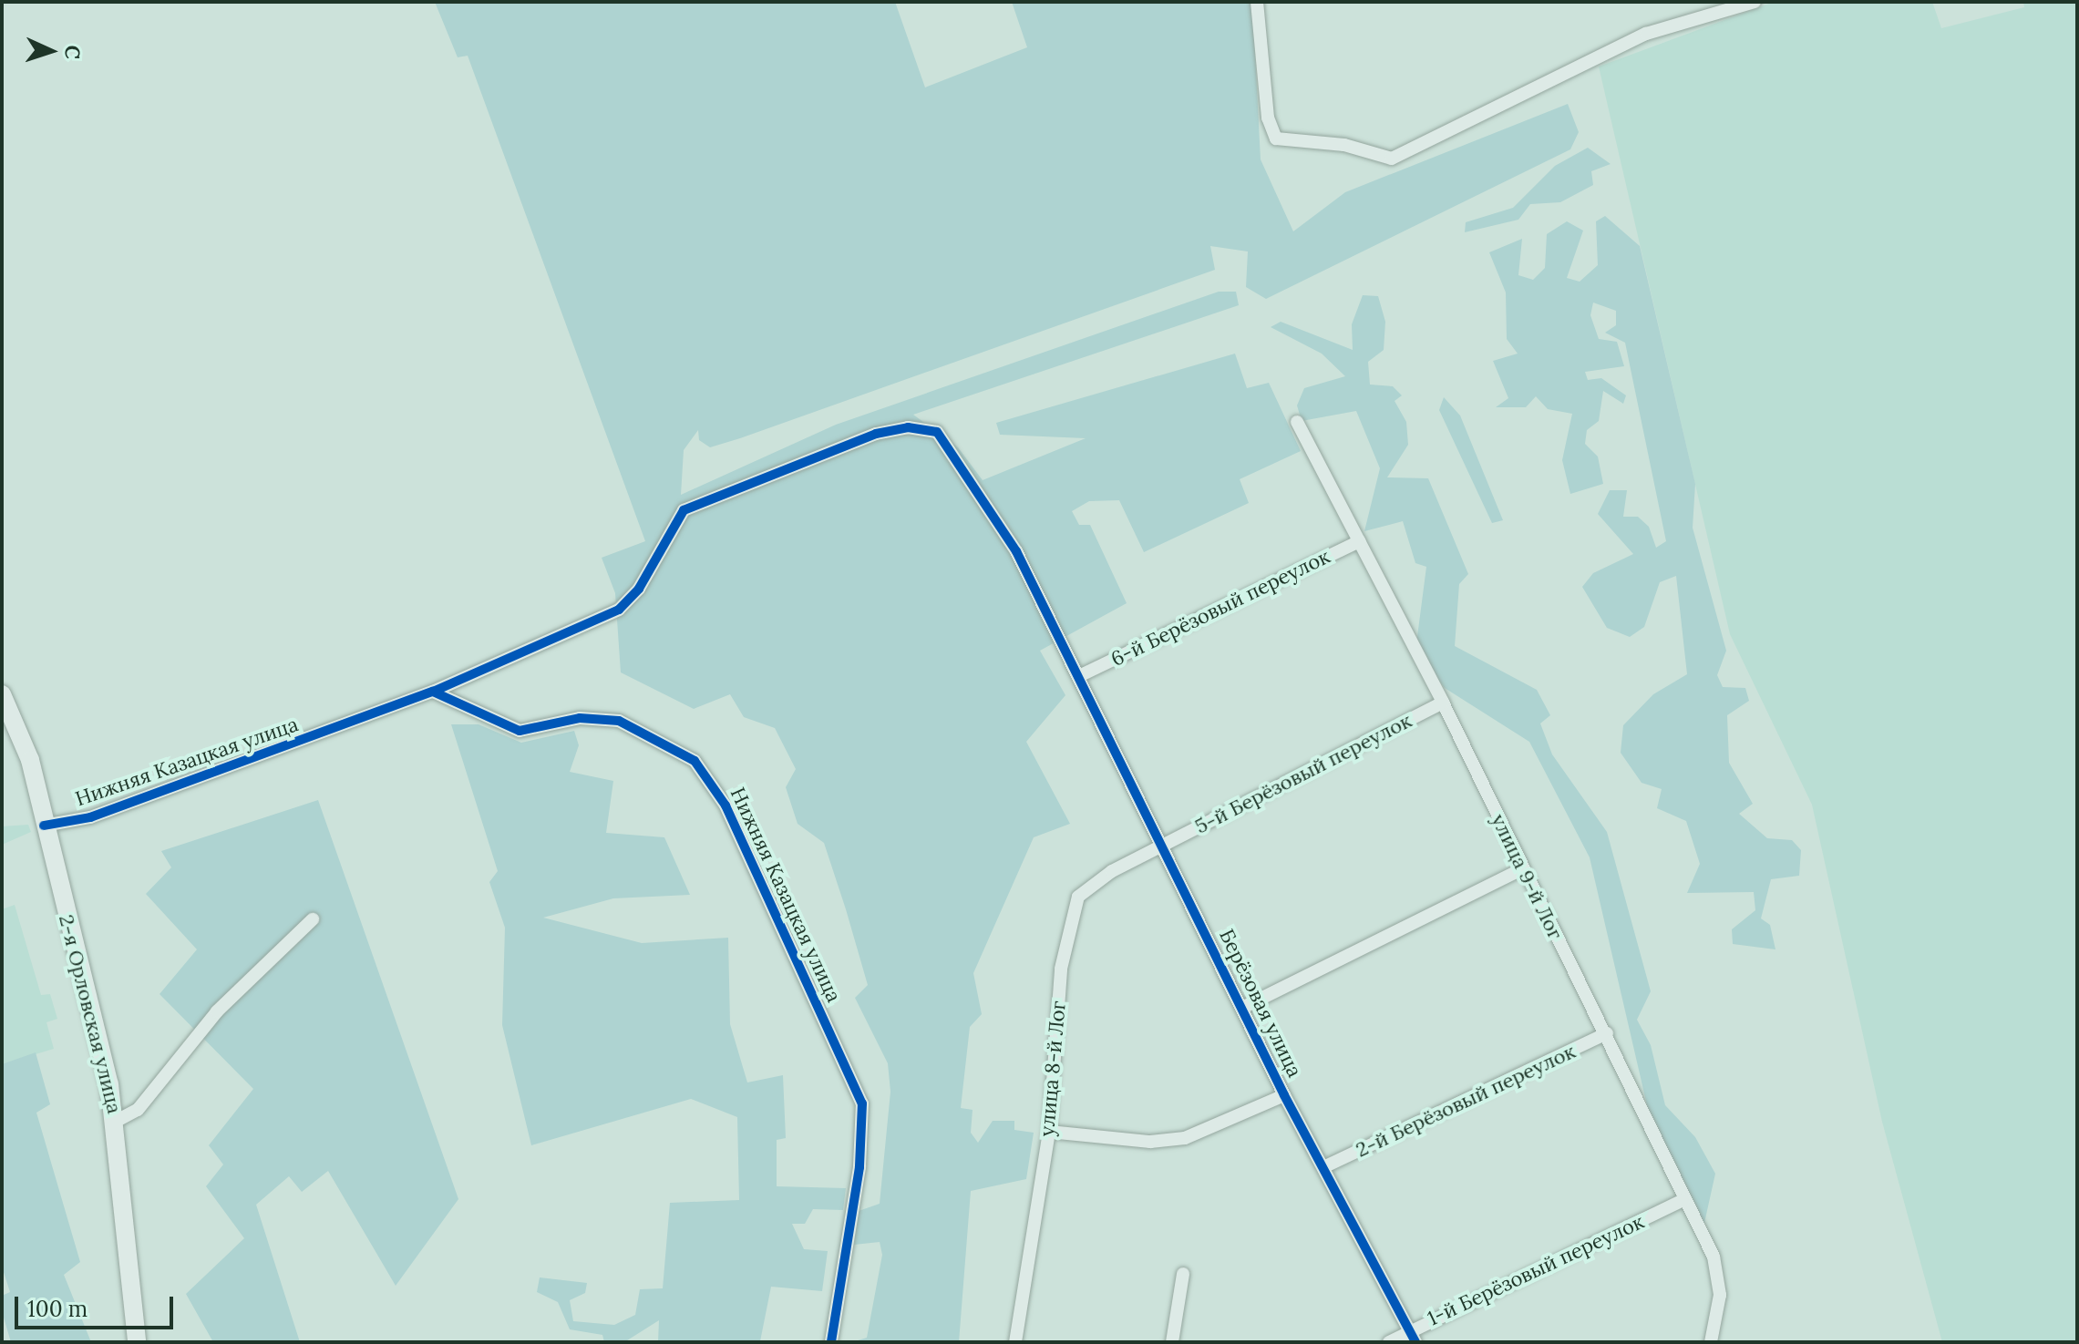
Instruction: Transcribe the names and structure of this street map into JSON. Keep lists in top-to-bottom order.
{
  "streets": {
    "street": [
      "6-й Берёзовый переулок",
      "Нижняя Казацкая улица",
      "5-й Берёзовый переулок",
      "улица 9-й Лог",
      "Берёзовая улица",
      "2-я Орловская улица",
      "улица 8-й Лог",
      "2-й Берёзовый переулок",
      "1-й Берёзовый переулок"
    ]
  },
  "crossings": [
    ["6-й Берёзовый переулок", "улица 9-й Лог"],
    ["6-й Берёзовый переулок", "Берёзовая улица"],
    ["Нижняя Казацкая улица", "Берёзовая улица"],
    ["Нижняя Казацкая улица", "2-я Орловская улица"],
    ["5-й Берёзовый переулок", "улица 9-й Лог"],
    ["5-й Берёзовый переулок", "Берёзовая улица"],
    ["5-й Берёзовый переулок", "улица 8-й Лог"],
    ["улица 9-й Лог", "2-й Берёзовый переулок"],
    ["улица 9-й Лог", "1-й Берёзовый переулок"],
    ["Берёзовая улица", "улица 8-й Лог"],
    ["Берёзовая улица", "2-й Берёзовый переулок"],
    ["Берёзовая улица", "1-й Берёзовый переулок"]
  ],
  "scale_bar": "100 m",
  "north": "right"
}
